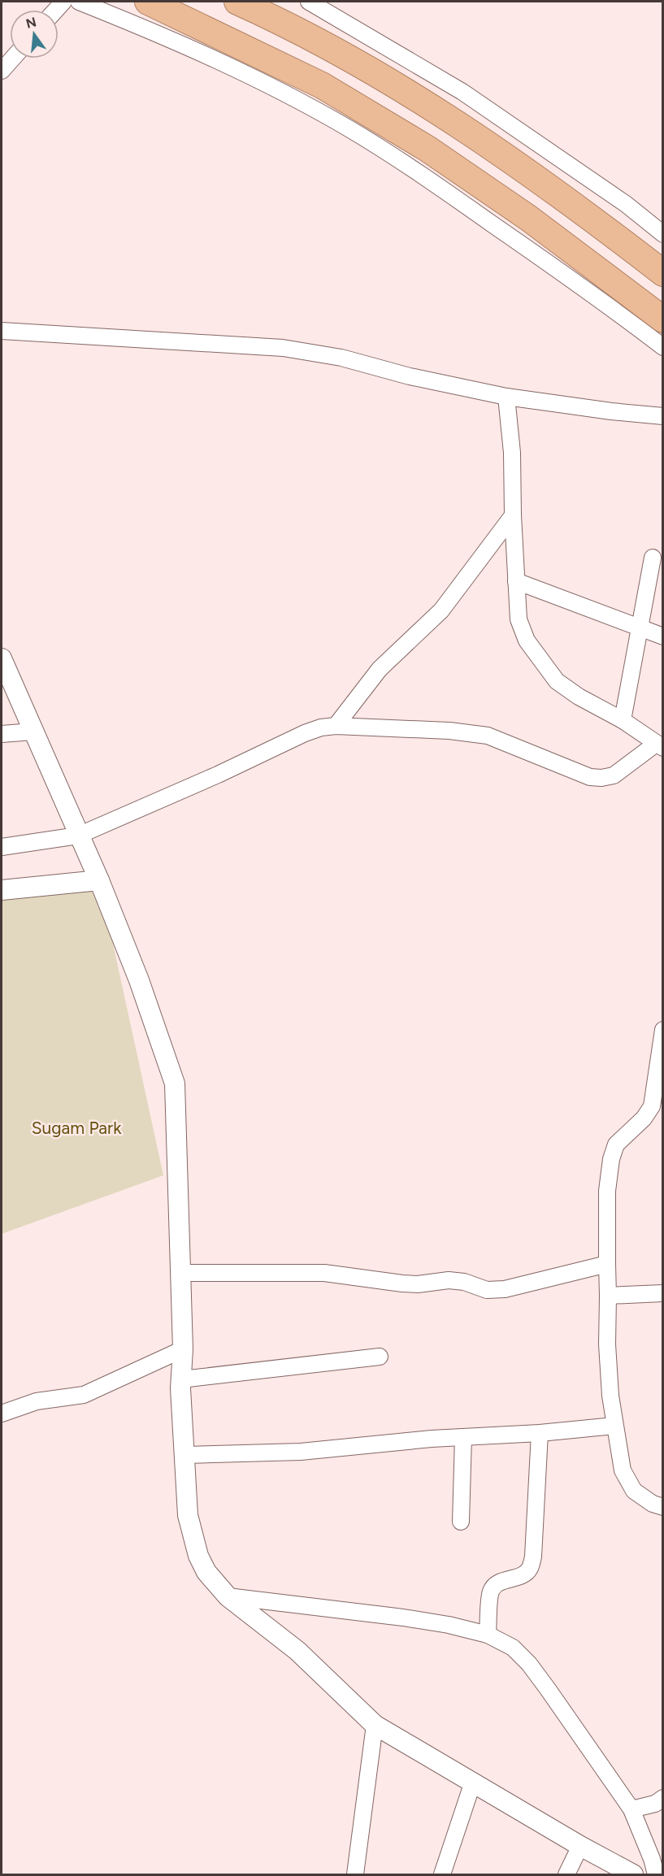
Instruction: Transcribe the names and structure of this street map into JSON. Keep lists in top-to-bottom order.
{
  "parks": ["Sugam Park"],
  "north": "top"
}
